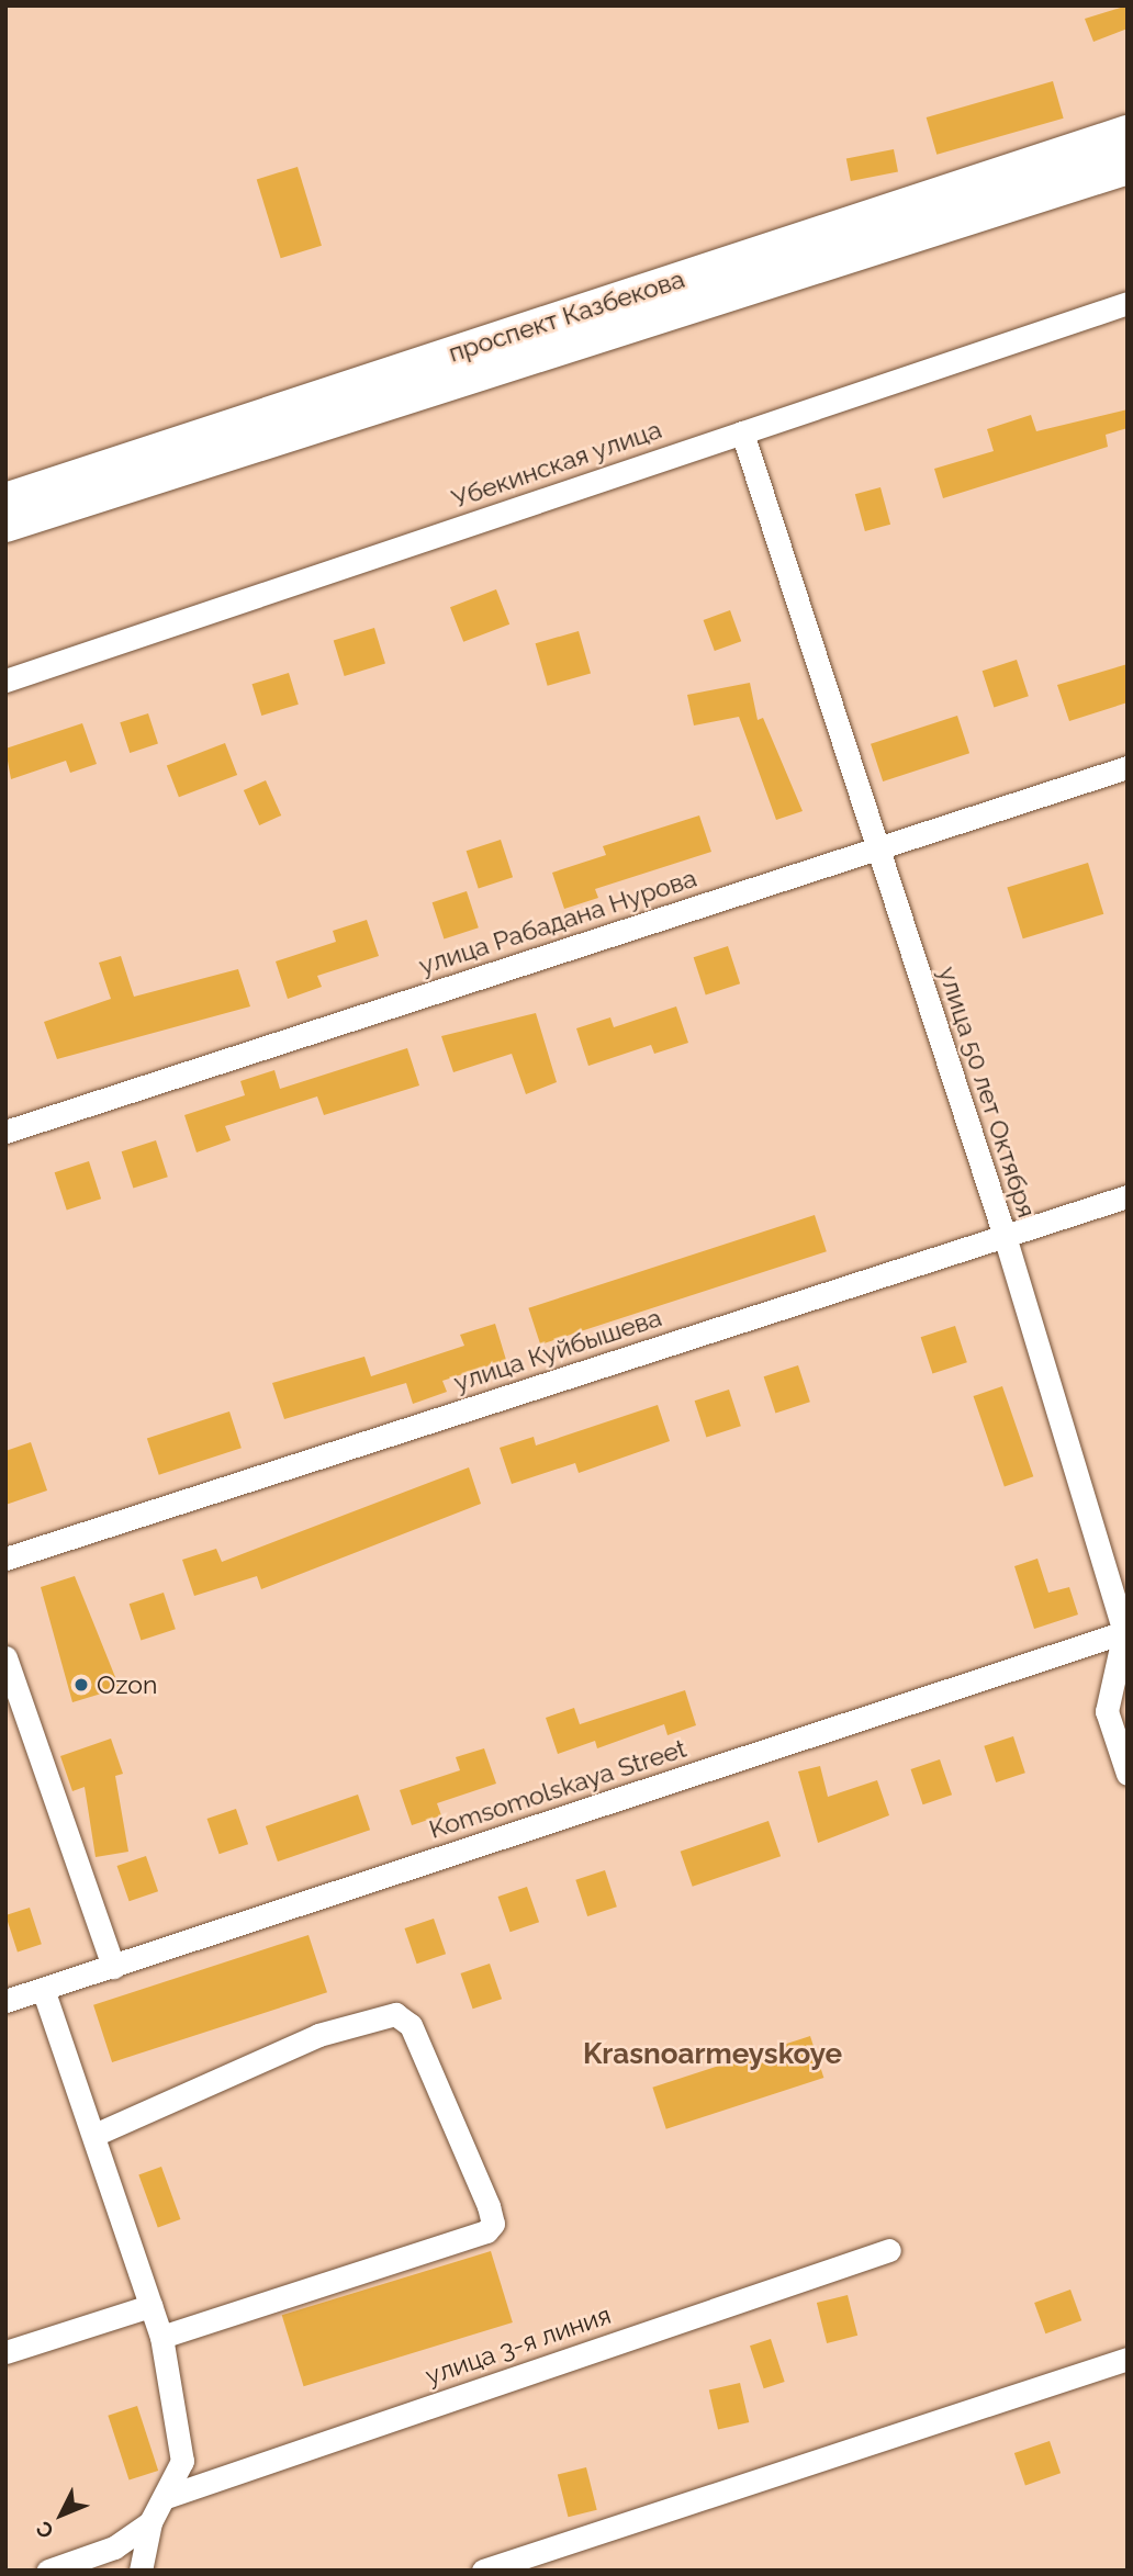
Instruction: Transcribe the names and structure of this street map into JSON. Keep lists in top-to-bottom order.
{
  "streets": {
    "highway": ["проспект Казбекова"],
    "street": [
      "Убекинская улица",
      "улица Рабадана Нурова",
      "улица 50 лет Октября",
      "улица Куйбышева",
      "Komsomolskaya Street",
      "улица 3-я линия"
    ]
  },
  "crossings": [
    ["Убекинская улица", "улица 50 лет Октября"],
    ["улица Рабадана Нурова", "улица 50 лет Октября"],
    ["улица 50 лет Октября", "улица Куйбышева"],
    ["улица 50 лет Октября", "Komsomolskaya Street"]
  ],
  "districts": ["Krasnoarmeyskoye"],
  "places": ["Ozon"],
  "north": "bottom left"
}
